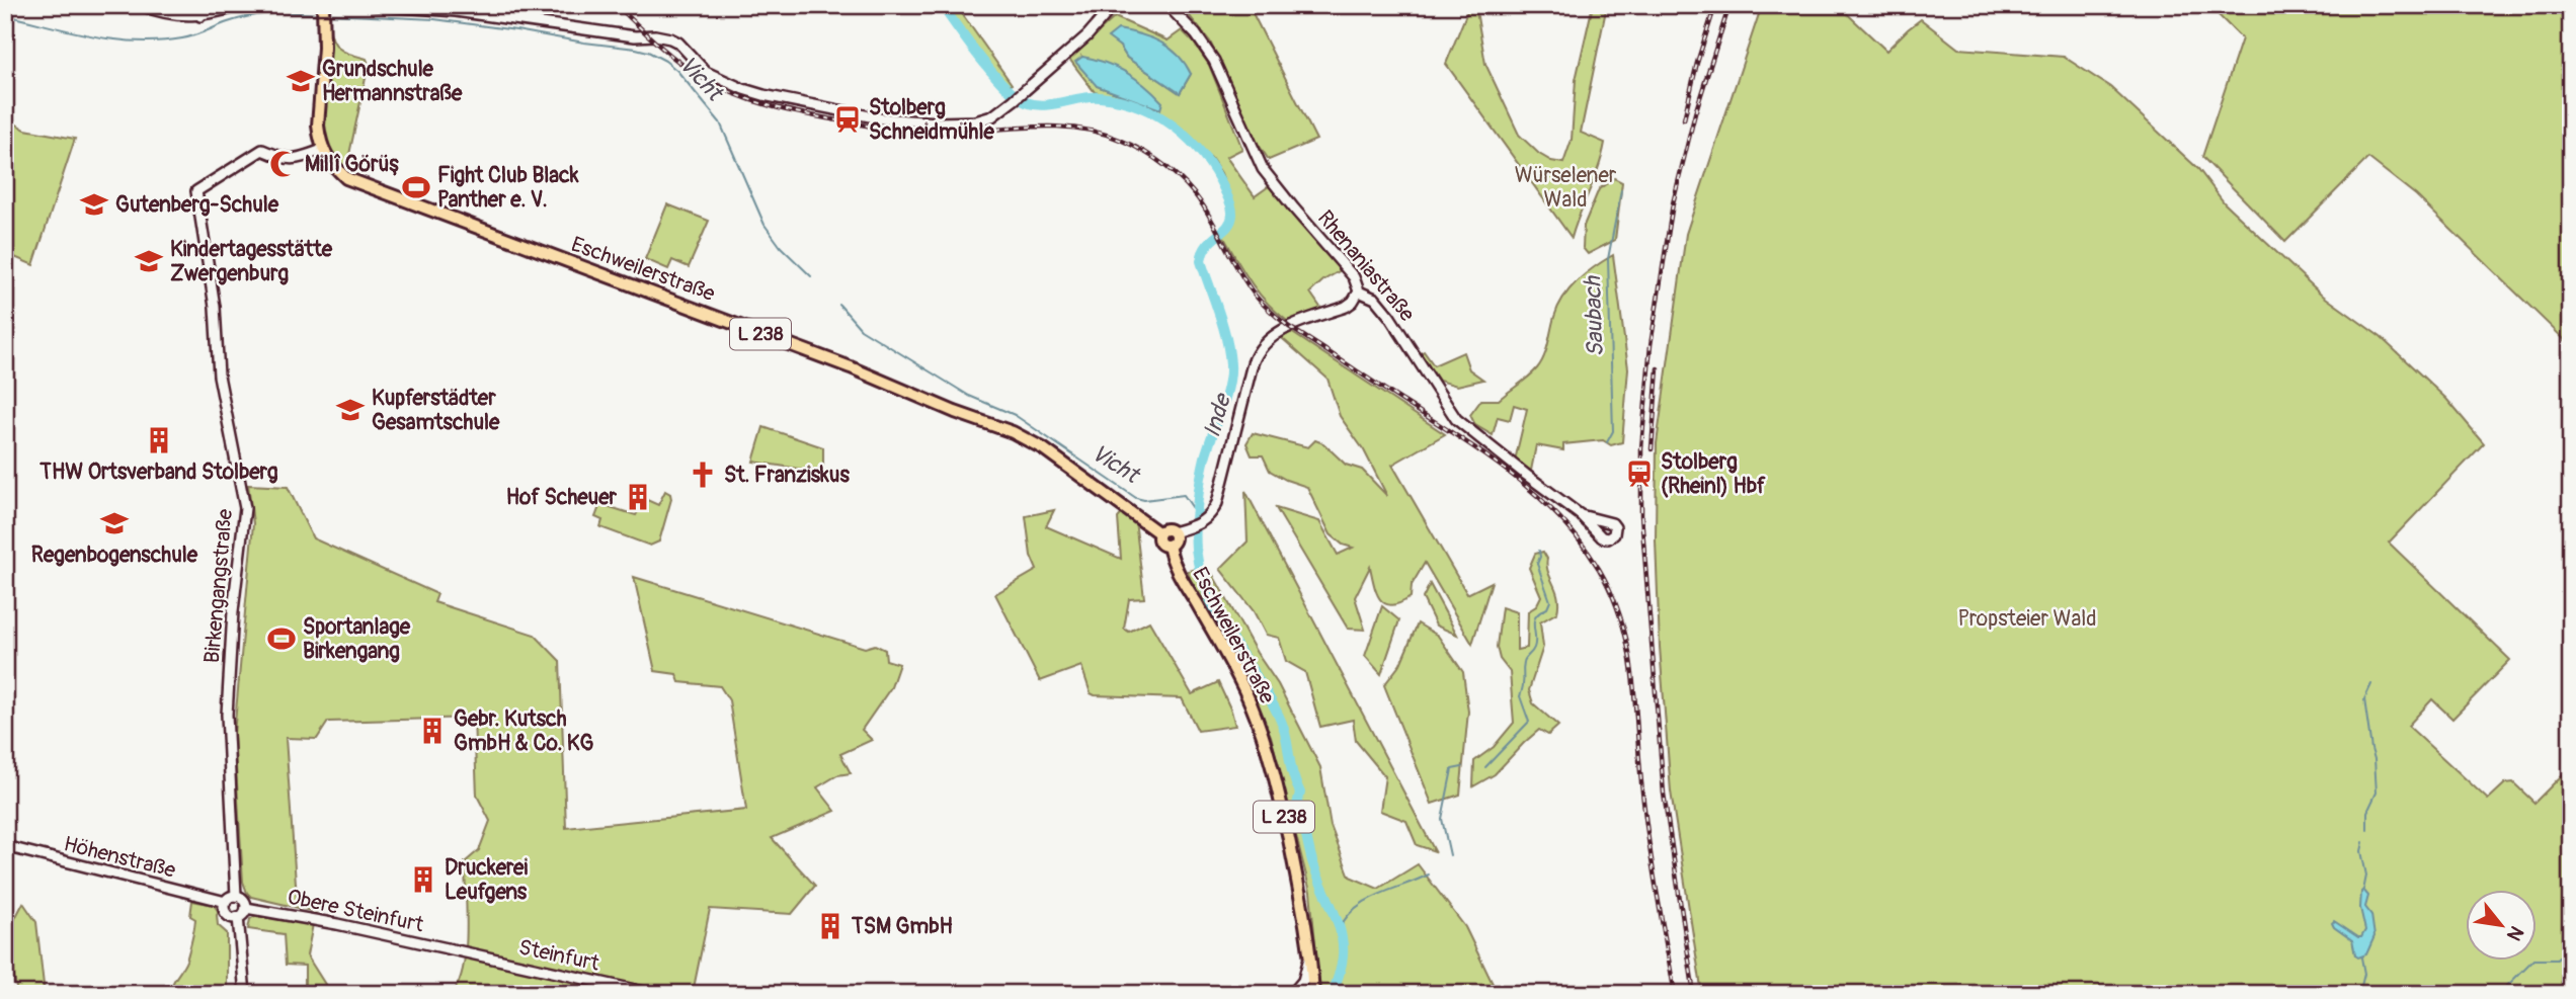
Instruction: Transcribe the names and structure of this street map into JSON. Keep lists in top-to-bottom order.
{
  "streets": {
    "main road": ["Eschweilerstraße", "L 238"],
    "street": [
      "Rhenaniastraße",
      "Birkengangstraße",
      "Höhenstraße",
      "Obere Steinfurt",
      "Steinfurt"
    ]
  },
  "crossings": [
    ["Eschweilerstraße", "L 238"],
    ["Eschweilerstraße", "Birkengangstraße"],
    ["Birkengangstraße", "Höhenstraße"],
    ["Birkengangstraße", "Obere Steinfurt"],
    ["Höhenstraße", "Obere Steinfurt"],
    ["Obere Steinfurt", "Steinfurt"]
  ],
  "water": ["Vicht", "Saubach", "Inde"],
  "parks": ["Würselener Wald", "Propsteier Wald"],
  "places": {
    "school or university": [
      "Grundschule Hermannstraße",
      "Gutenberg-Schule",
      "Kindertagesstätte Zwergenburg",
      "Kupferstädter Gesamtschule",
      "Regenbogenschule"
    ],
    "station": ["Stolberg Schneidmühle", "Stolberg (Rheinl) Hbf"],
    "mosque": ["Millî Görüş"],
    "sports": ["Fight Club Black Panther e. V.", "Sportanlage Birkengang"],
    "building": [
      "THW Ortsverband Stolberg",
      "Hof Scheuer",
      "Gebr. Kutsch GmbH & Co. KG",
      "Druckerei Leufgens",
      "TSM GmbH"
    ],
    "church": ["St. Franziskus"]
  },
  "north": "bottom right"
}
